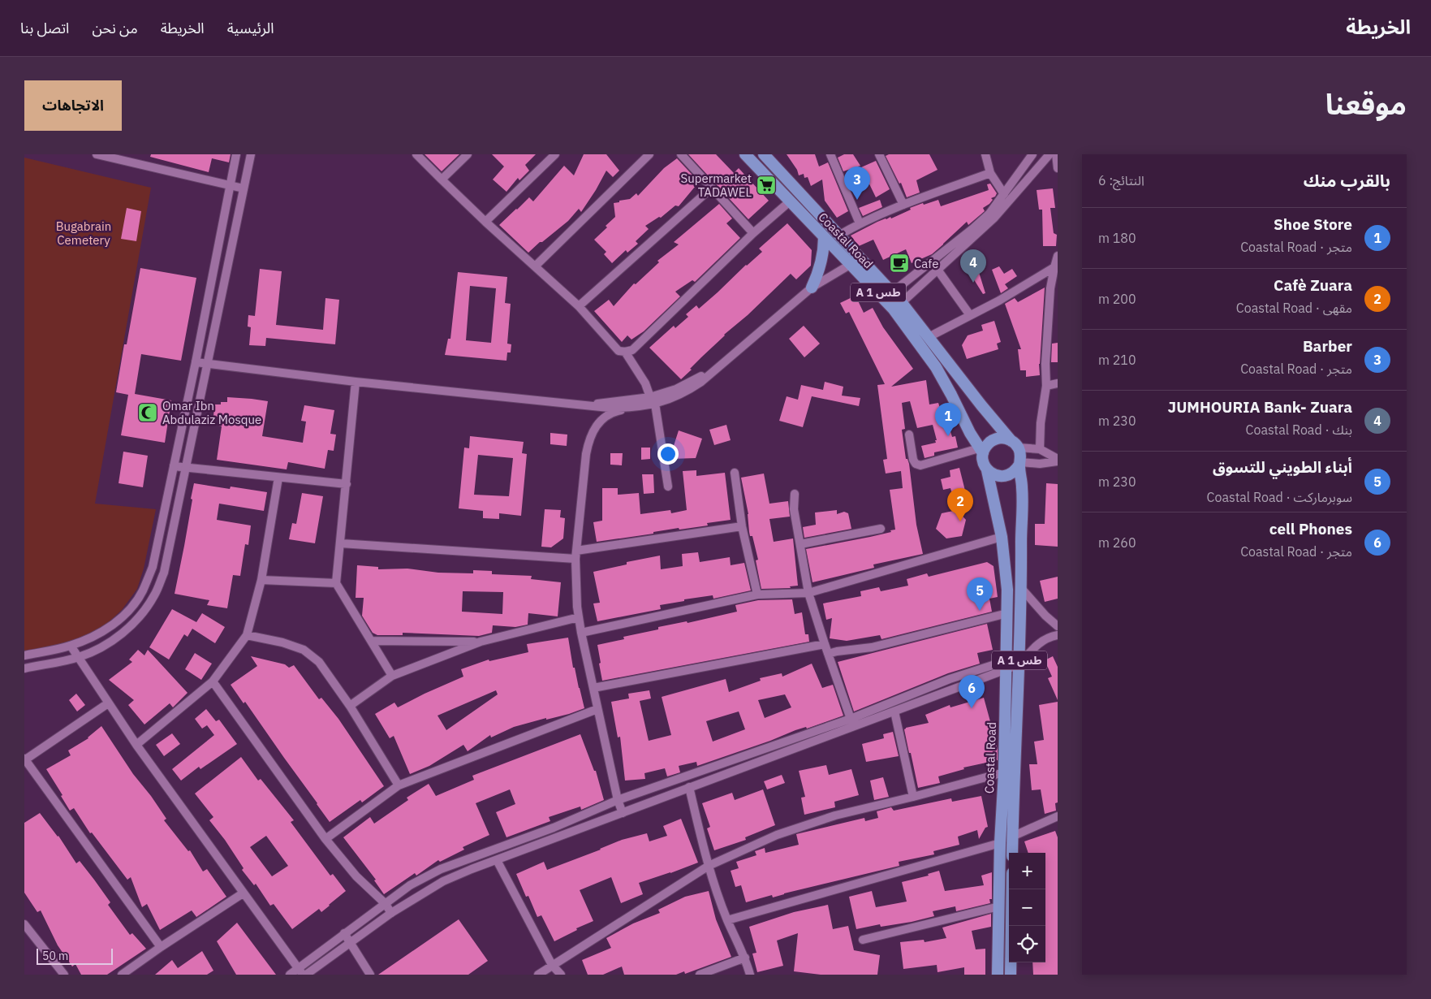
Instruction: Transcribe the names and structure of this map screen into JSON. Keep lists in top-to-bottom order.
{
  "streets": {
    "highway": ["Coastal Road", "A 1 طس"]
  },
  "parks": ["Bugabrain Cemetery"],
  "places": {
    "supermarket": ["Supermarket TADAWEL"],
    "cafe": ["Cafe"],
    "mosque": ["Omar Ibn Abdulaziz Mosque"]
  },
  "scale_bar": "50 m",
  "page": {
    "header": "الخريطة",
    "nav": [
      "الرئيسية",
      "الخريطة",
      "من نحن",
      "اتصل بنا"
    ],
    "title": "موقعنا",
    "buttons": "الاتجاهات",
    "heading": ["بالقرب منك", "النتائج: 6"],
    "pins": [
      "3",
      "4",
      "1",
      "2",
      "5",
      "6"
    ],
    "list": [
      {
        "mark": "1",
        "name": "Shoe Store",
        "note": "متجر · Coastal Road",
        "value": "180 m"
      },
      {
        "mark": "2",
        "name": "Cafè Zuara",
        "note": "مقهى · Coastal Road",
        "value": "200 m"
      },
      {
        "mark": "3",
        "name": "Barber",
        "note": "متجر · Coastal Road",
        "value": "210 m"
      },
      {
        "mark": "4",
        "name": "JUMHOURIA Bank- Zuara",
        "note": "بنك · Coastal Road",
        "value": "230 m"
      },
      {
        "mark": "5",
        "name": "أبناء الطويني للتسوق",
        "note": "سوبرماركت · Coastal Road",
        "value": "230 m"
      },
      {
        "mark": "6",
        "name": "cell Phones",
        "note": "متجر · Coastal Road",
        "value": "260 m"
      }
    ],
    "map_buttons": ["+", "−"],
    "scale": "50 m"
  }
}
